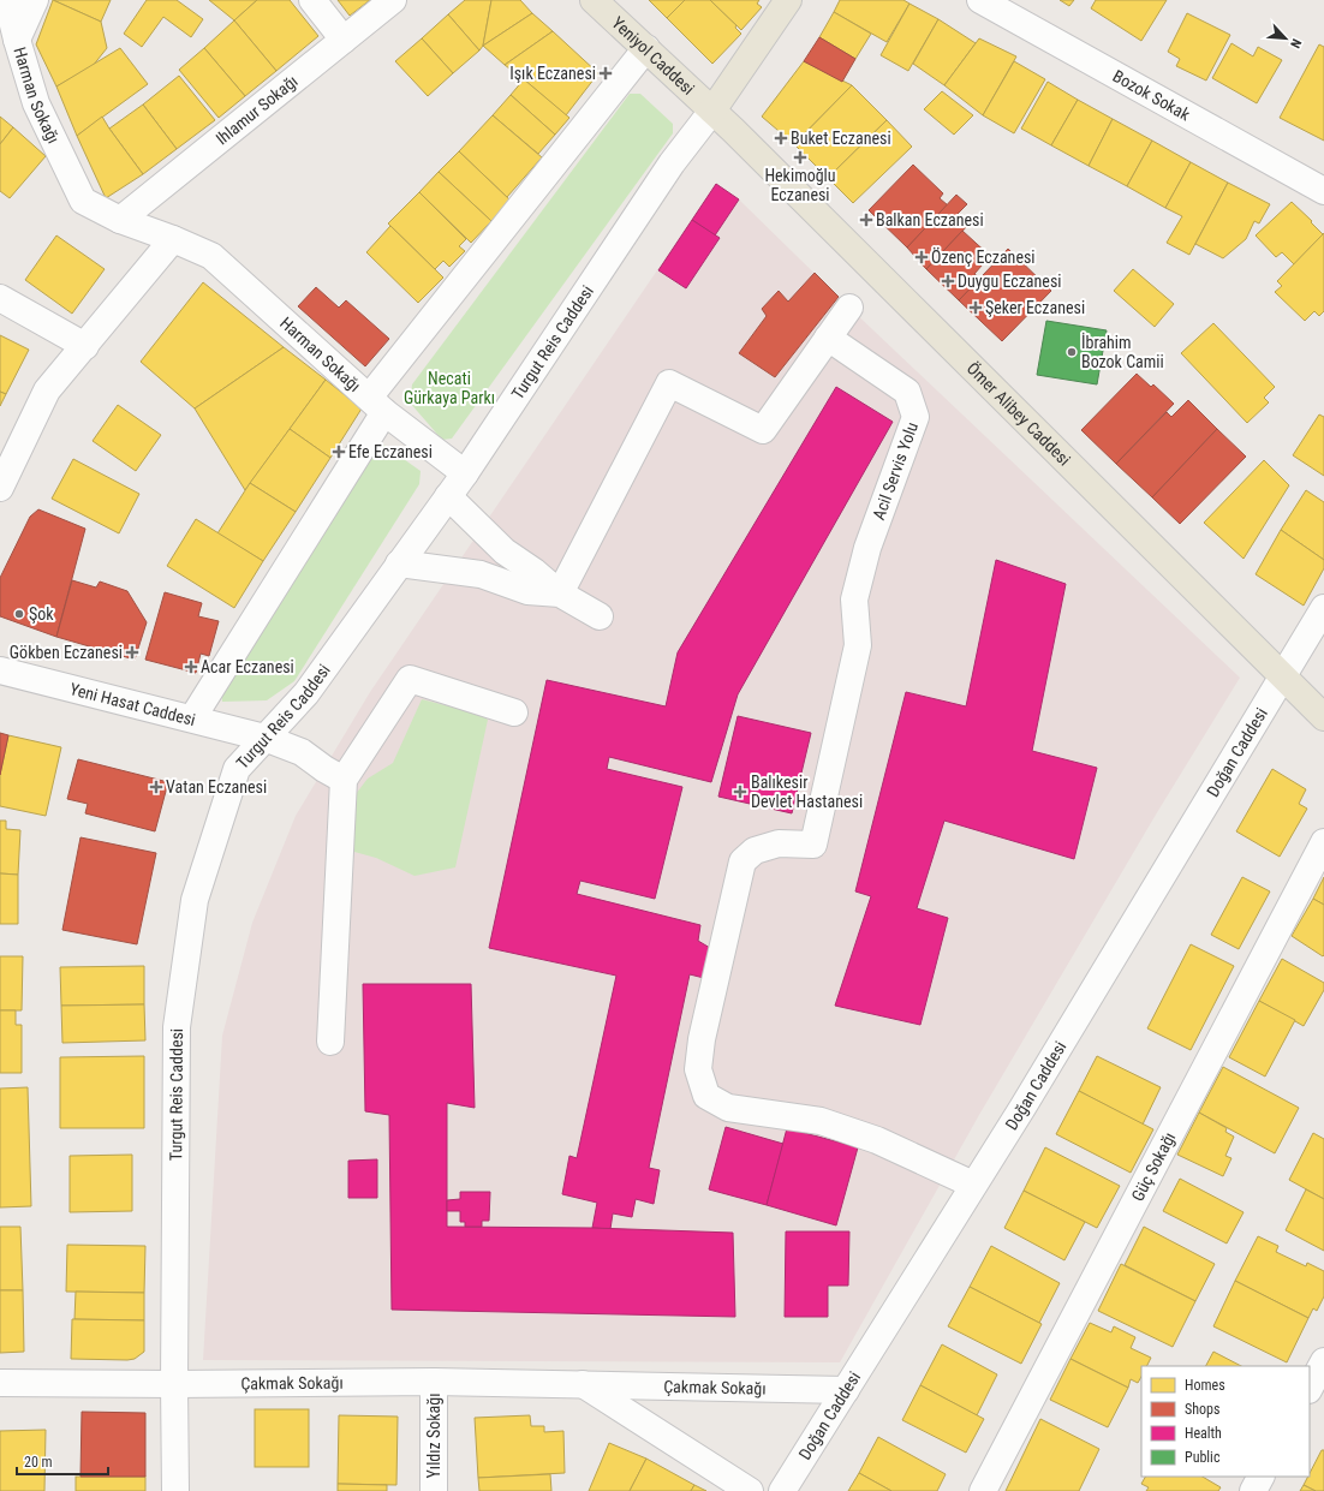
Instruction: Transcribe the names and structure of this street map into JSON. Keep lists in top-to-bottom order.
{
  "streets": {
    "main road": ["Yeniyol Caddesi", "Ömer Alibey Caddesi"],
    "street": [
      "Harman Sokağı",
      "Bozok Sokak",
      "Ihlamur Sokağı",
      "Turgut Reis Caddesi",
      "Acil Servis Yolu",
      "Yeni Hasat Caddesi",
      "Doğan Caddesi",
      "Güç Sokağı",
      "Çakmak Sokağı",
      "Yıldız Sokağı"
    ]
  },
  "crossings": [
    ["Yeniyol Caddesi", "Turgut Reis Caddesi"],
    ["Yeniyol Caddesi", "Ömer Alibey Caddesi"],
    ["Harman Sokağı", "Ihlamur Sokağı"],
    ["Harman Sokağı", "Turgut Reis Caddesi"],
    ["Turgut Reis Caddesi", "Ömer Alibey Caddesi"],
    ["Turgut Reis Caddesi", "Yeni Hasat Caddesi"],
    ["Turgut Reis Caddesi", "Çakmak Sokağı"],
    ["Ömer Alibey Caddesi", "Doğan Caddesi"],
    ["Acil Servis Yolu", "Doğan Caddesi"],
    ["Doğan Caddesi", "Çakmak Sokağı"],
    ["Çakmak Sokağı", "Yıldız Sokağı"]
  ],
  "parks": ["Necati Gürkaya Parkı"],
  "places": {
    "health": [
      "Işık Eczanesi",
      "Buket Eczanesi",
      "Hekimoğlu Eczanesi",
      "Balkan Eczanesi",
      "Özenç Eczanesi",
      "Duygu Eczanesi",
      "Şeker Eczanesi",
      "Efe Eczanesi",
      "Gökben Eczanesi",
      "Acar Eczanesi",
      "Vatan Eczanesi",
      "Balıkesir Devlet Hastanesi"
    ],
    "other": ["İbrahim Bozok Camii", "Şok"]
  },
  "legend": [
    "Homes",
    "Shops",
    "Health",
    "Public"
  ],
  "scale_bar": "20 m",
  "north": "bottom right"
}
